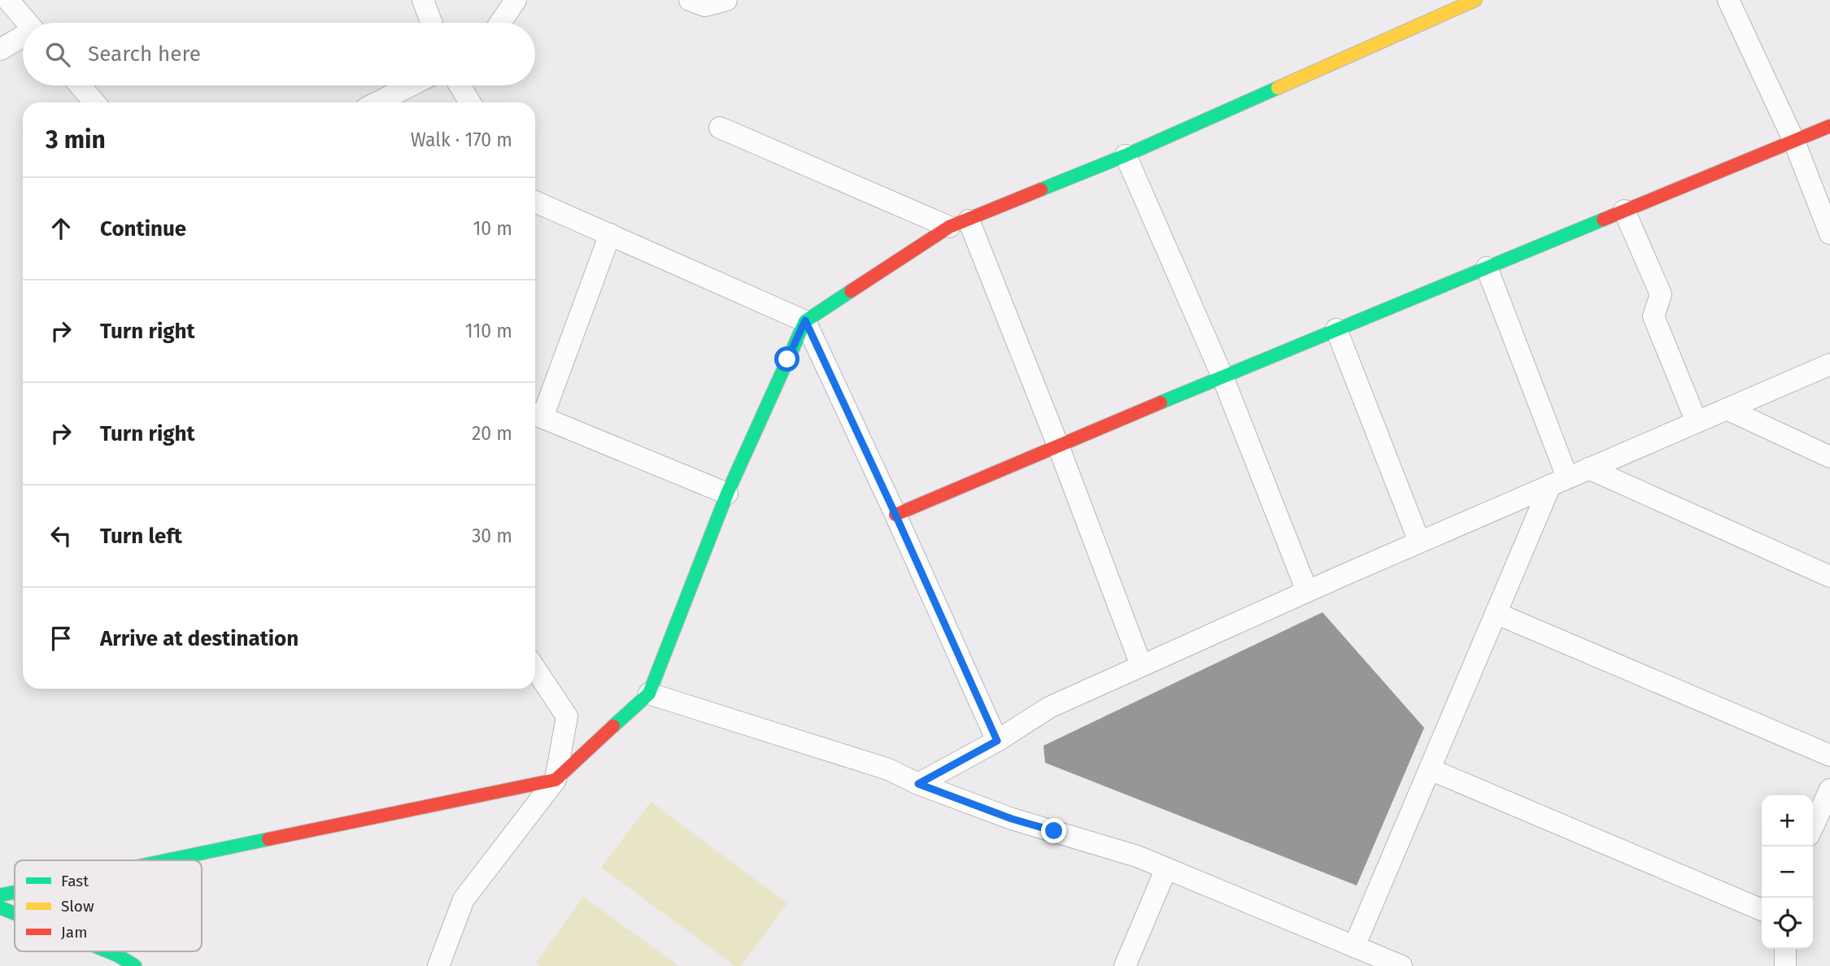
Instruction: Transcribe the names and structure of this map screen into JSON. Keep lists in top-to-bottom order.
{
  "legend": ["Fast", "Slow", "Jam"],
  "page": {
    "search": "Search here",
    "heading": ["3 min", "Walk · 170 m"],
    "list": [
      ["Continue", "10 m"],
      ["Turn right", "110 m"],
      ["Turn right", "20 m"],
      ["Turn left", "30 m"],
      "Arrive at destination"
    ],
    "map_buttons": ["+", "−"]
  }
}
